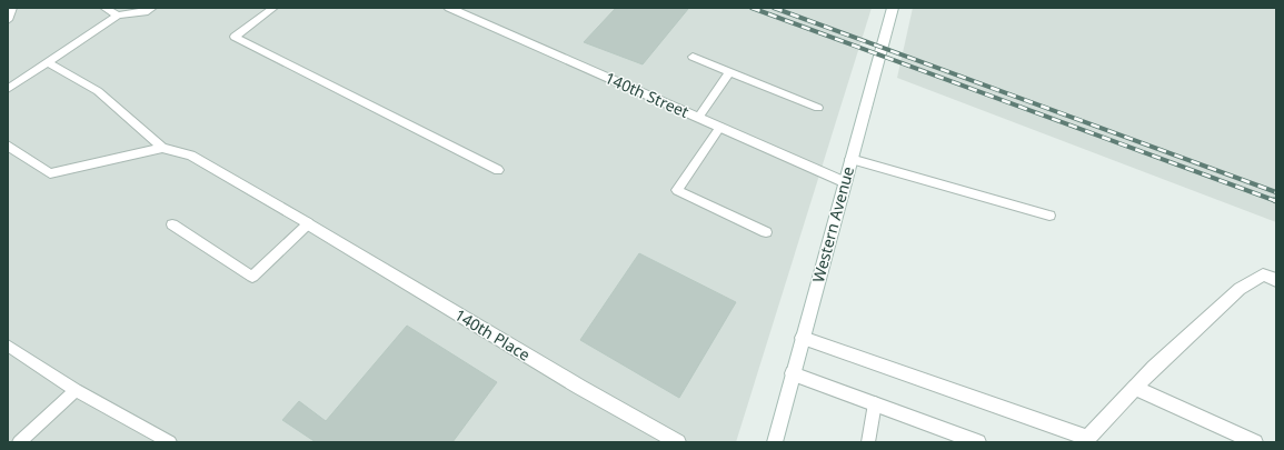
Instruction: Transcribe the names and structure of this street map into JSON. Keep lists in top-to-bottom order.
{
  "streets": {
    "street": ["140th Street", "Western Avenue", "140th Place"]
  },
  "crossings": [
    ["140th Street", "Western Avenue"]
  ]
}
